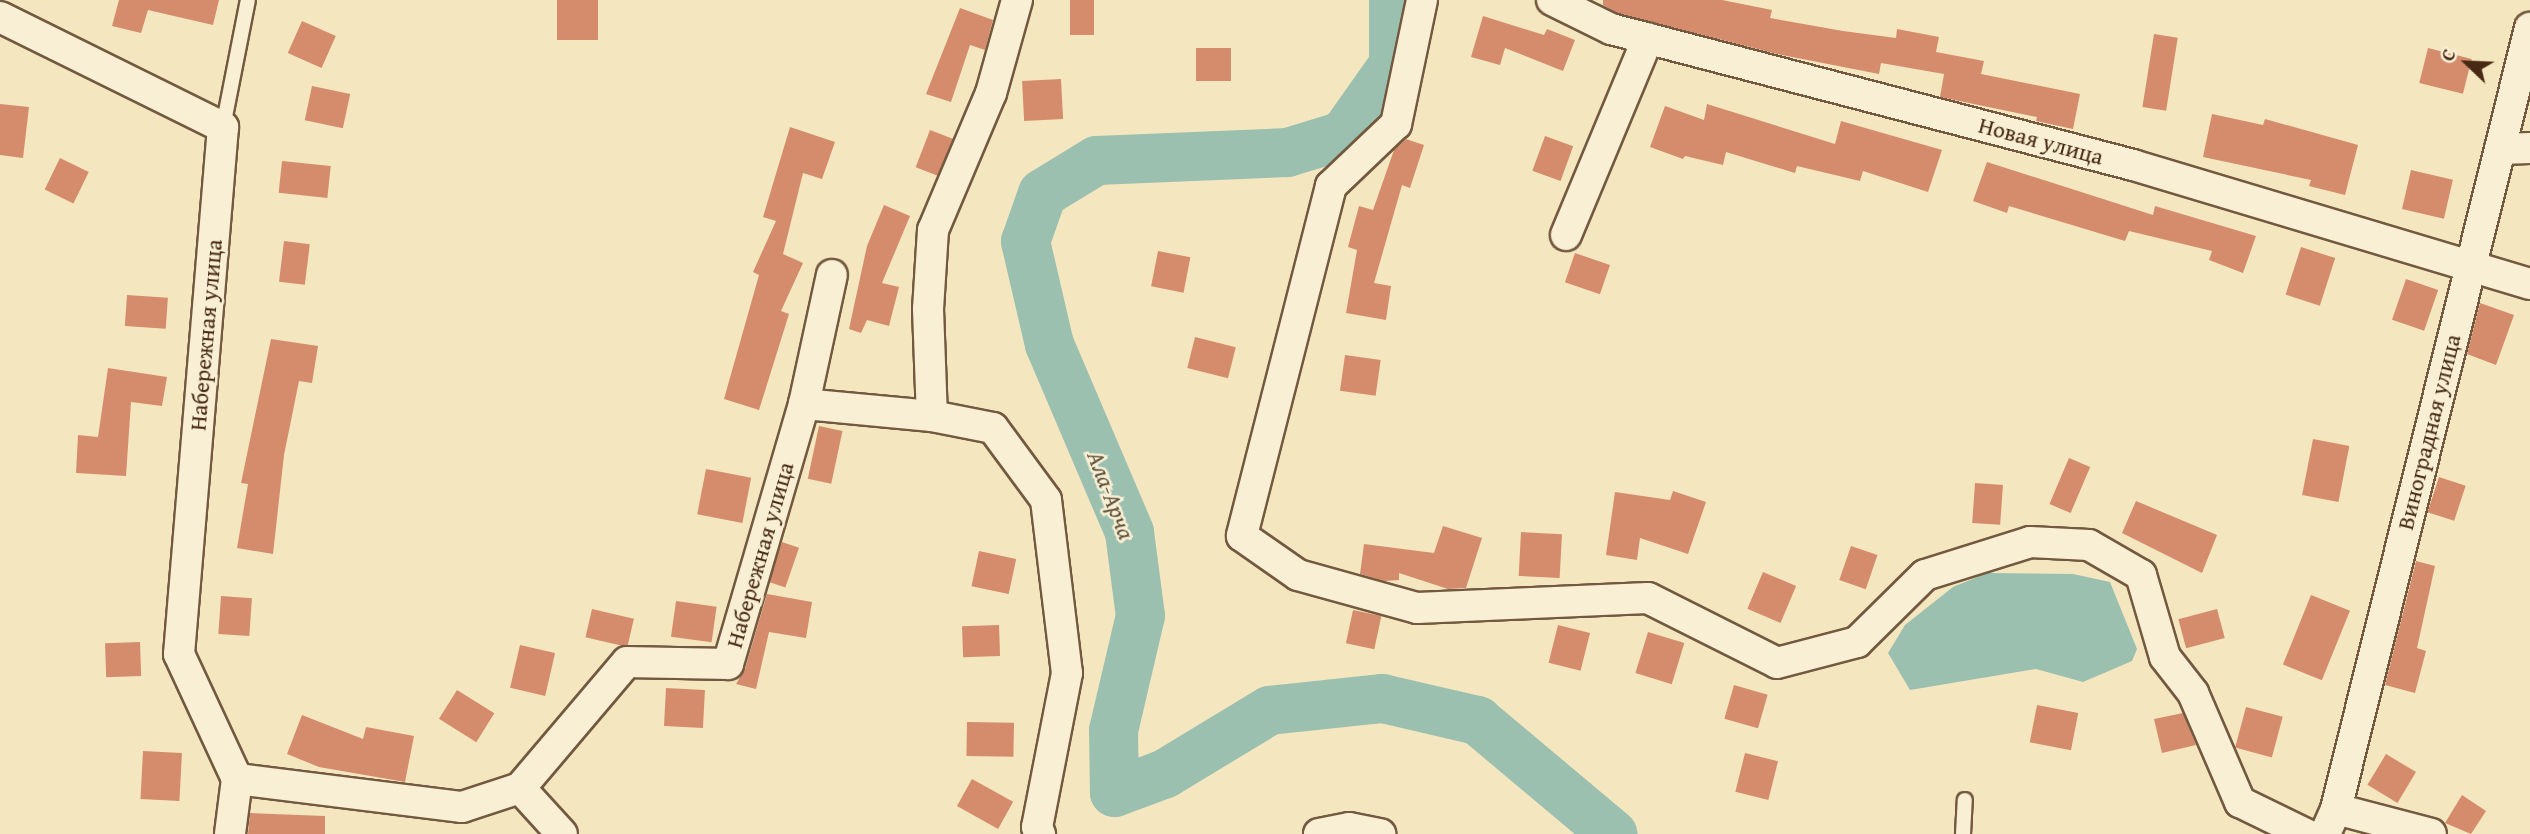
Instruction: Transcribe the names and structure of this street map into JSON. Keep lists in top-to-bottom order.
{
  "streets": {
    "street": ["Новая улица", "Набережная улица", "Виноградная улица"]
  },
  "crossings": [
    ["Новая улица", "Виноградная улица"]
  ],
  "water": ["Ала-Арча"],
  "north": "top left"
}
